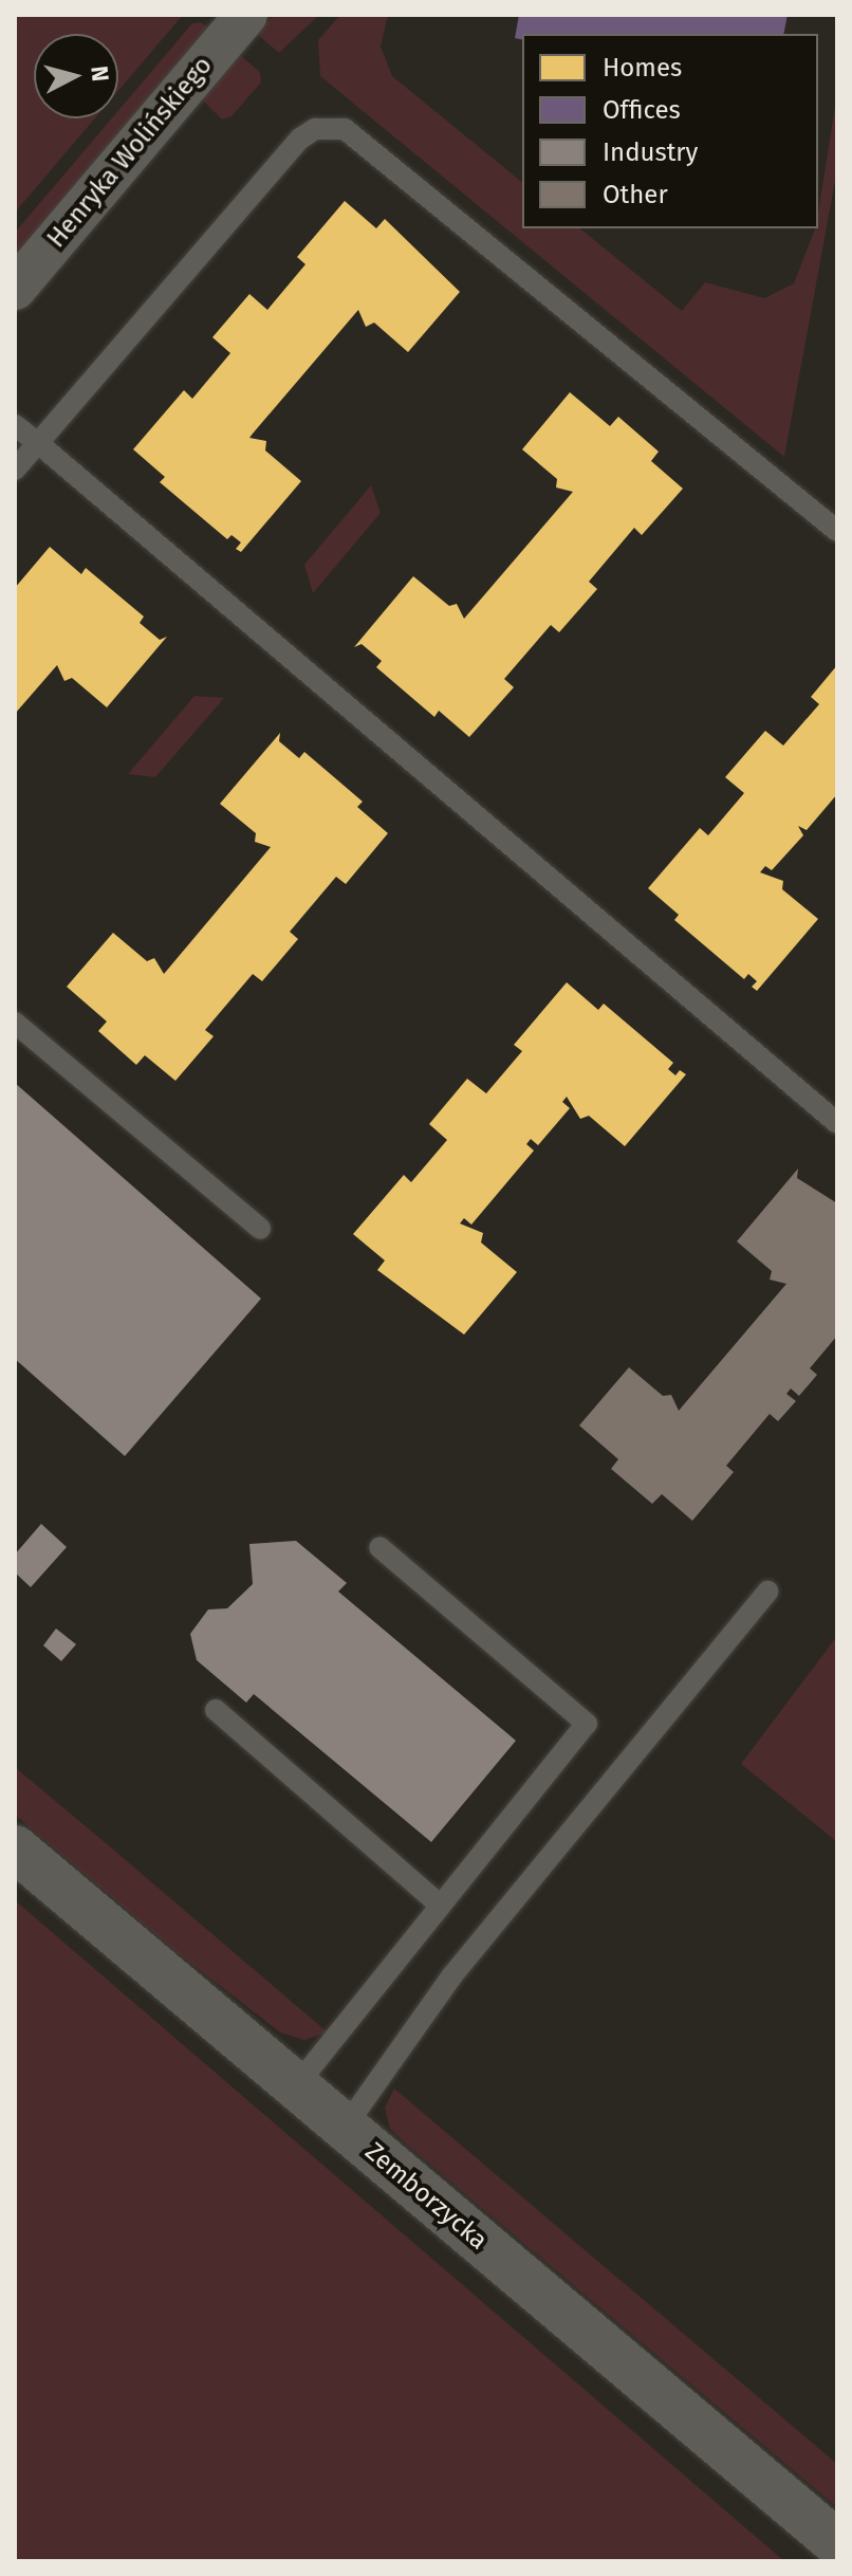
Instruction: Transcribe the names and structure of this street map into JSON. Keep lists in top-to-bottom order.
{
  "streets": {
    "street": ["Henryka Wolińskiego", "Zemborzycka"]
  },
  "legend": [
    "Homes",
    "Offices",
    "Industry",
    "Other"
  ],
  "north": "right"
}
